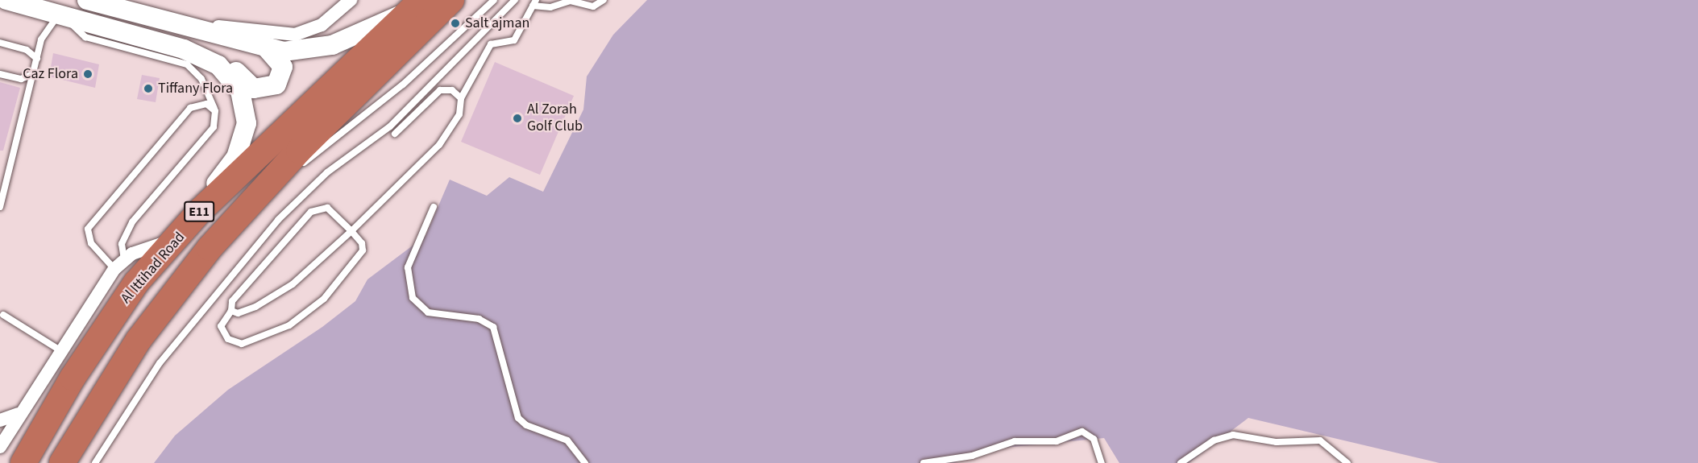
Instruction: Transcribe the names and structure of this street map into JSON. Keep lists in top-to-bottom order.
{
  "streets": {
    "highway": ["E11", "Al Ittihad Road"]
  },
  "places": [
    "Salt ajman",
    "Caz Flora",
    "Tiffany Flora",
    "Al Zorah Golf Club"
  ]
}
